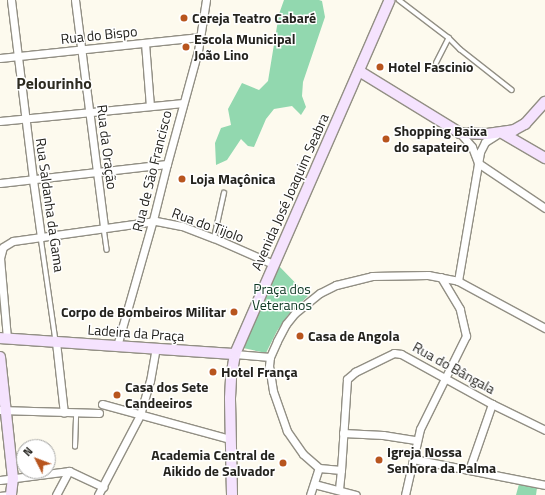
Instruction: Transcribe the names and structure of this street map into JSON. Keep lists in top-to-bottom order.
{
  "streets": {
    "main road": ["Avenida José Joaquim Seabra", "Ladeira da Praça"],
    "street": [
      "Rua do Bispo",
      "Rua da Oração",
      "Rua de São Francisco",
      "Rua Saldanha da Gama",
      "Rua do Tijolo",
      "Rua do Bângala"
    ]
  },
  "crossings": [
    ["Rua do Bispo", "Rua da Oração"],
    ["Rua do Bispo", "Rua de São Francisco"],
    ["Rua do Bispo", "Rua Saldanha da Gama"],
    ["Rua da Oração", "Rua do Tijolo"],
    ["Rua de São Francisco", "Rua do Tijolo"],
    ["Rua de São Francisco", "Ladeira da Praça"],
    ["Avenida José Joaquim Seabra", "Rua do Tijolo"],
    ["Avenida José Joaquim Seabra", "Ladeira da Praça"],
    ["Rua Saldanha da Gama", "Rua do Tijolo"],
    ["Rua Saldanha da Gama", "Ladeira da Praça"]
  ],
  "districts": ["Pelourinho"],
  "parks": ["Praça dos Veteranos"],
  "places": [
    "Cereja Teatro Cabaré",
    "Escola Municipal João Lino",
    "Hotel Fascinio",
    "Shopping Baixa do sapateiro",
    "Loja Maçônica",
    "Corpo de Bombeiros Militar",
    "Casa de Angola",
    "Hotel França",
    "Casa dos Sete Candeeiros",
    "Igreja Nossa Senhora da Palma",
    "Academia Central de Aikido de Salvador"
  ],
  "north": "top left"
}
